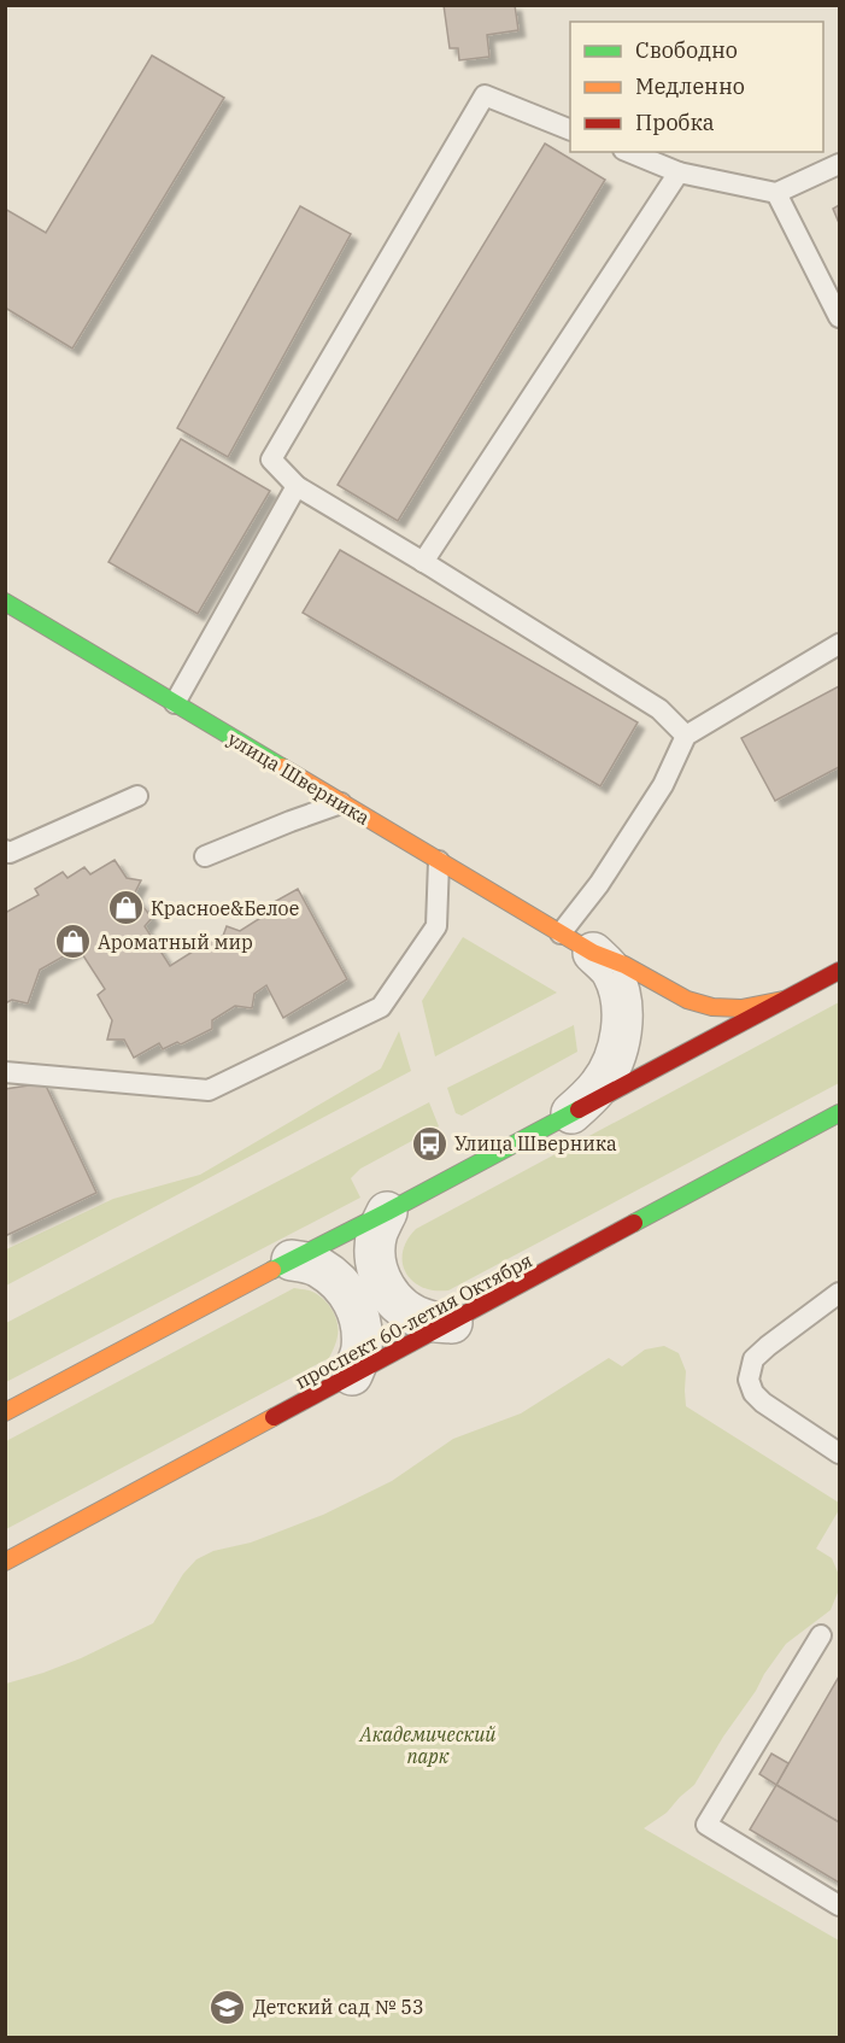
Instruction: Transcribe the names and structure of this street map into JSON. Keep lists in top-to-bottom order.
{
  "streets": {
    "main road": ["улица Шверника", "проспект 60-летия Октября"]
  },
  "parks": ["Академический парк"],
  "places": {
    "shop": ["Красное&Белое", "Ароматный мир"],
    "bus stop": ["Улица Шверника"],
    "school or university": ["Детский сад № 53"]
  },
  "legend": ["Свободно", "Медленно", "Пробка"]
}
